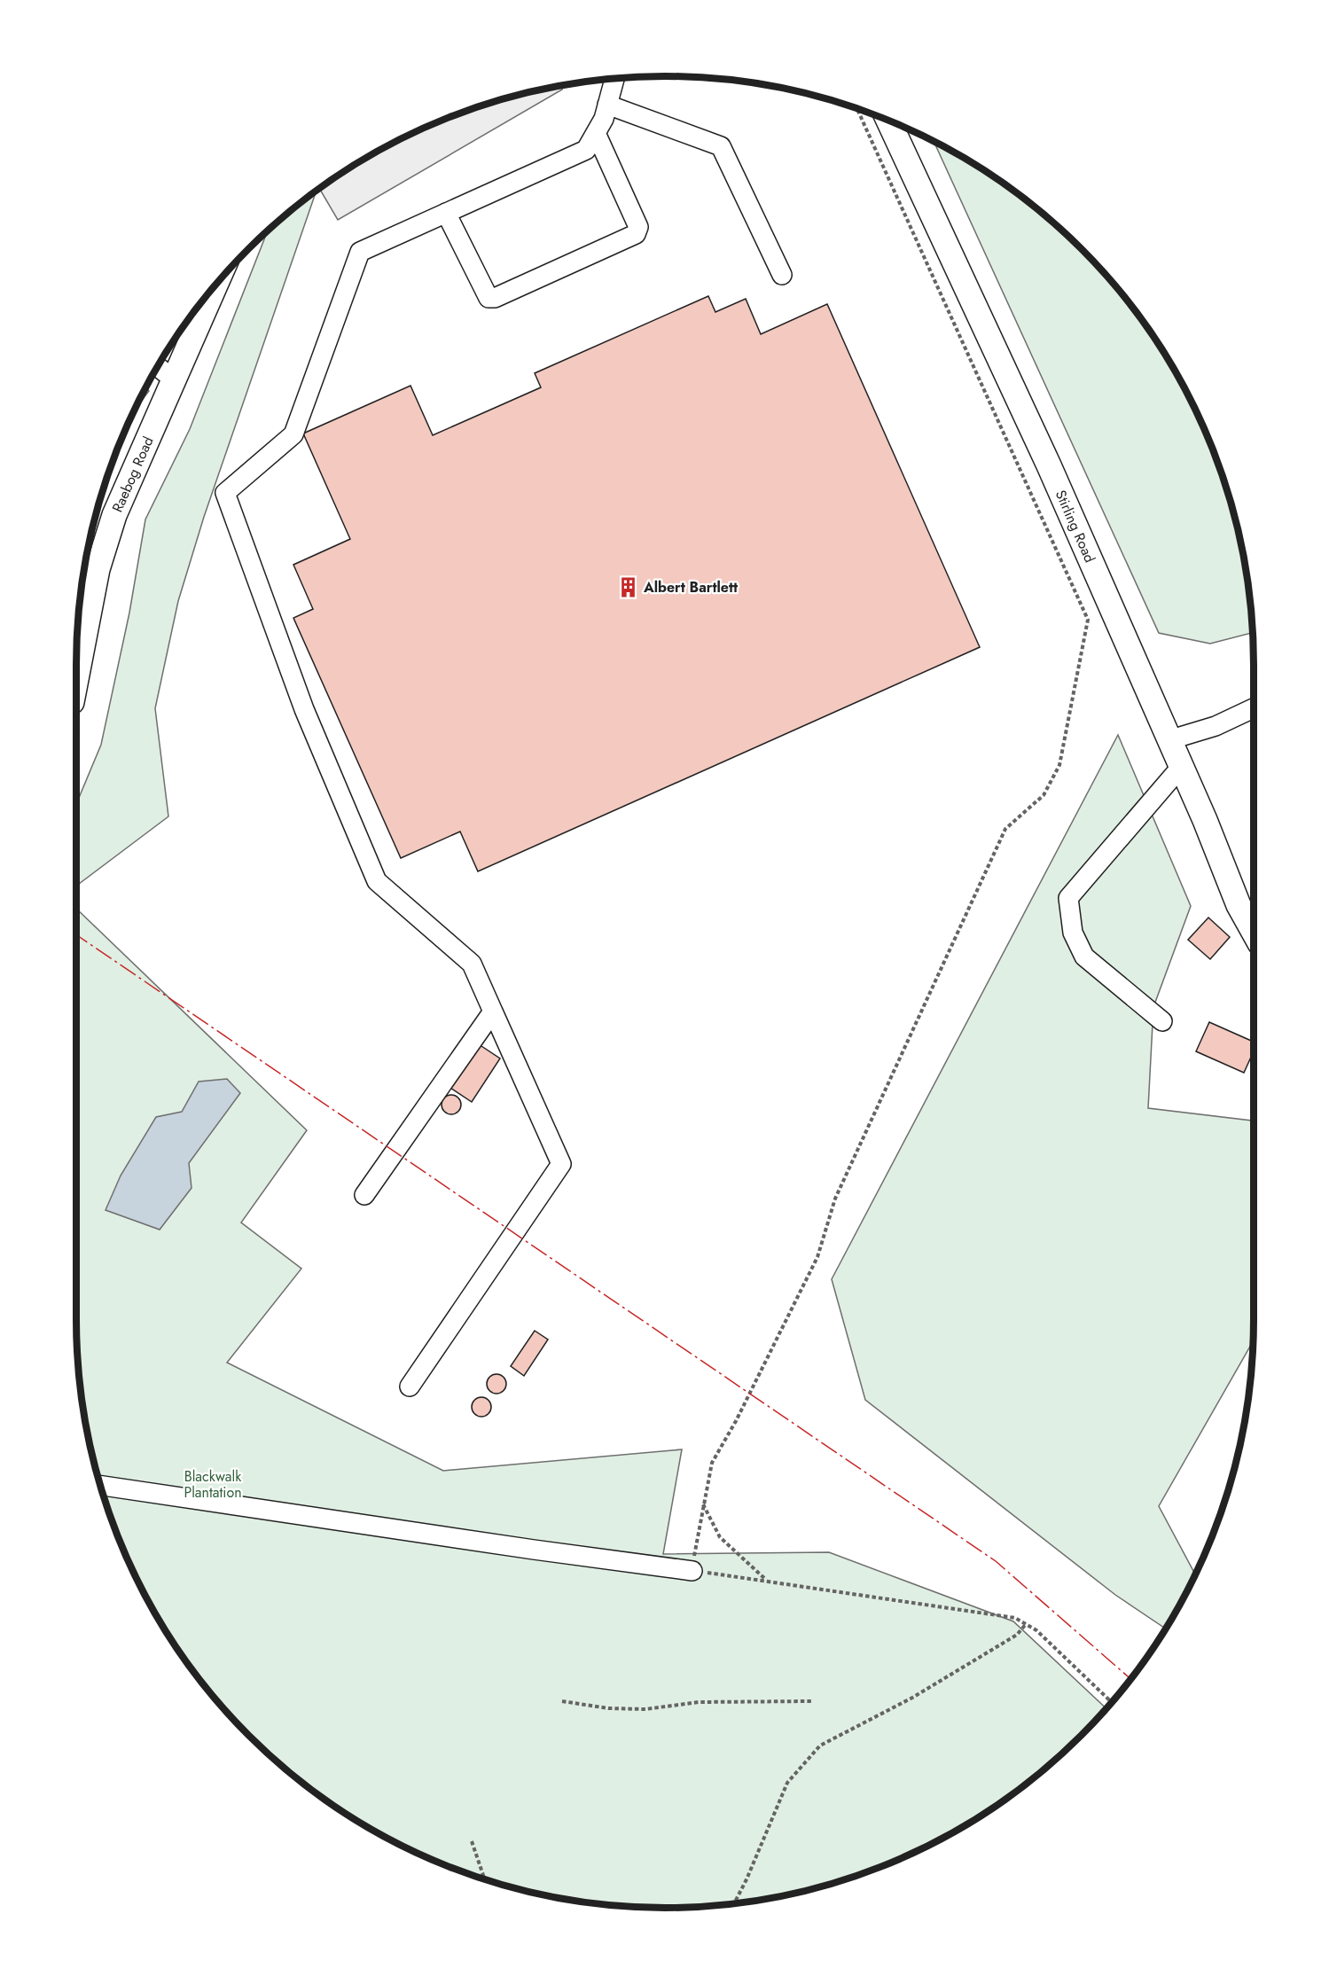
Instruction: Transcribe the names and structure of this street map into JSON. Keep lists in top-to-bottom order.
{
  "streets": {
    "main road": ["Raebog Road", "Stirling Road"]
  },
  "parks": ["Blackwalk Plantation"],
  "places": {
    "building": ["Albert Bartlett"]
  }
}
